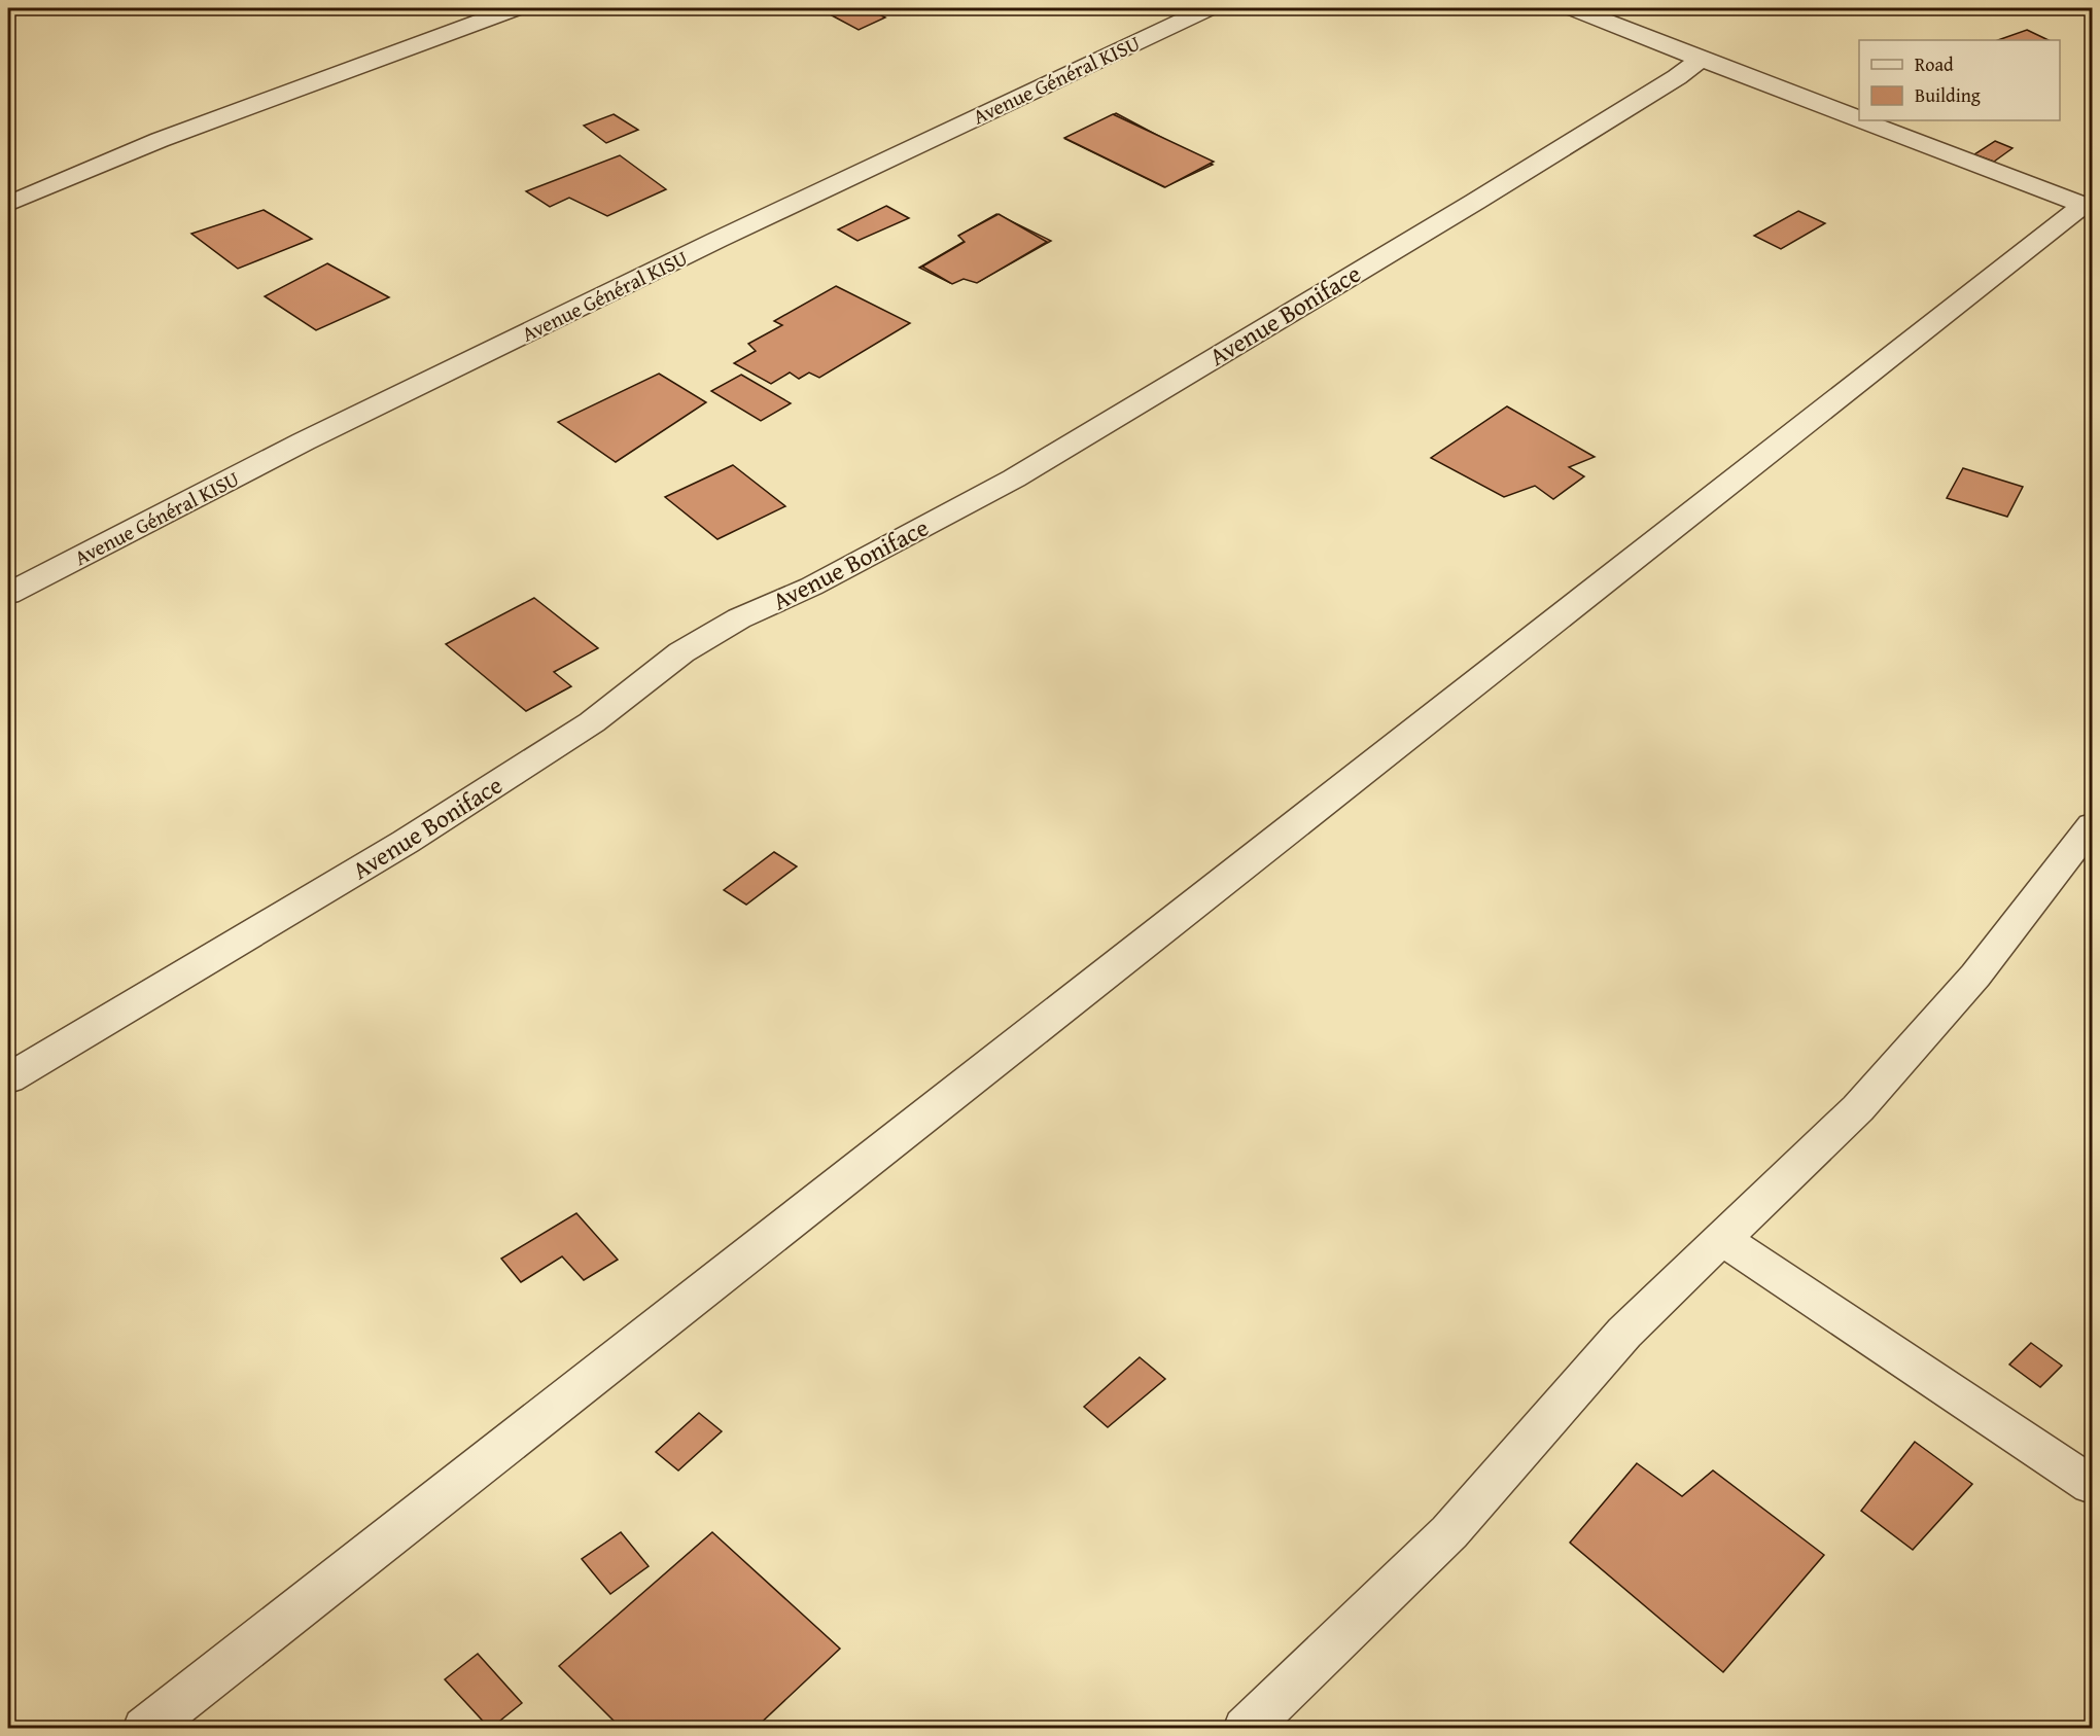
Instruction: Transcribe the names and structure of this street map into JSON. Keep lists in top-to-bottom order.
{
  "streets": {
    "street": ["Avenue Général KISU", "Avenue Boniface"]
  },
  "legend": ["Road", "Building"]
}
